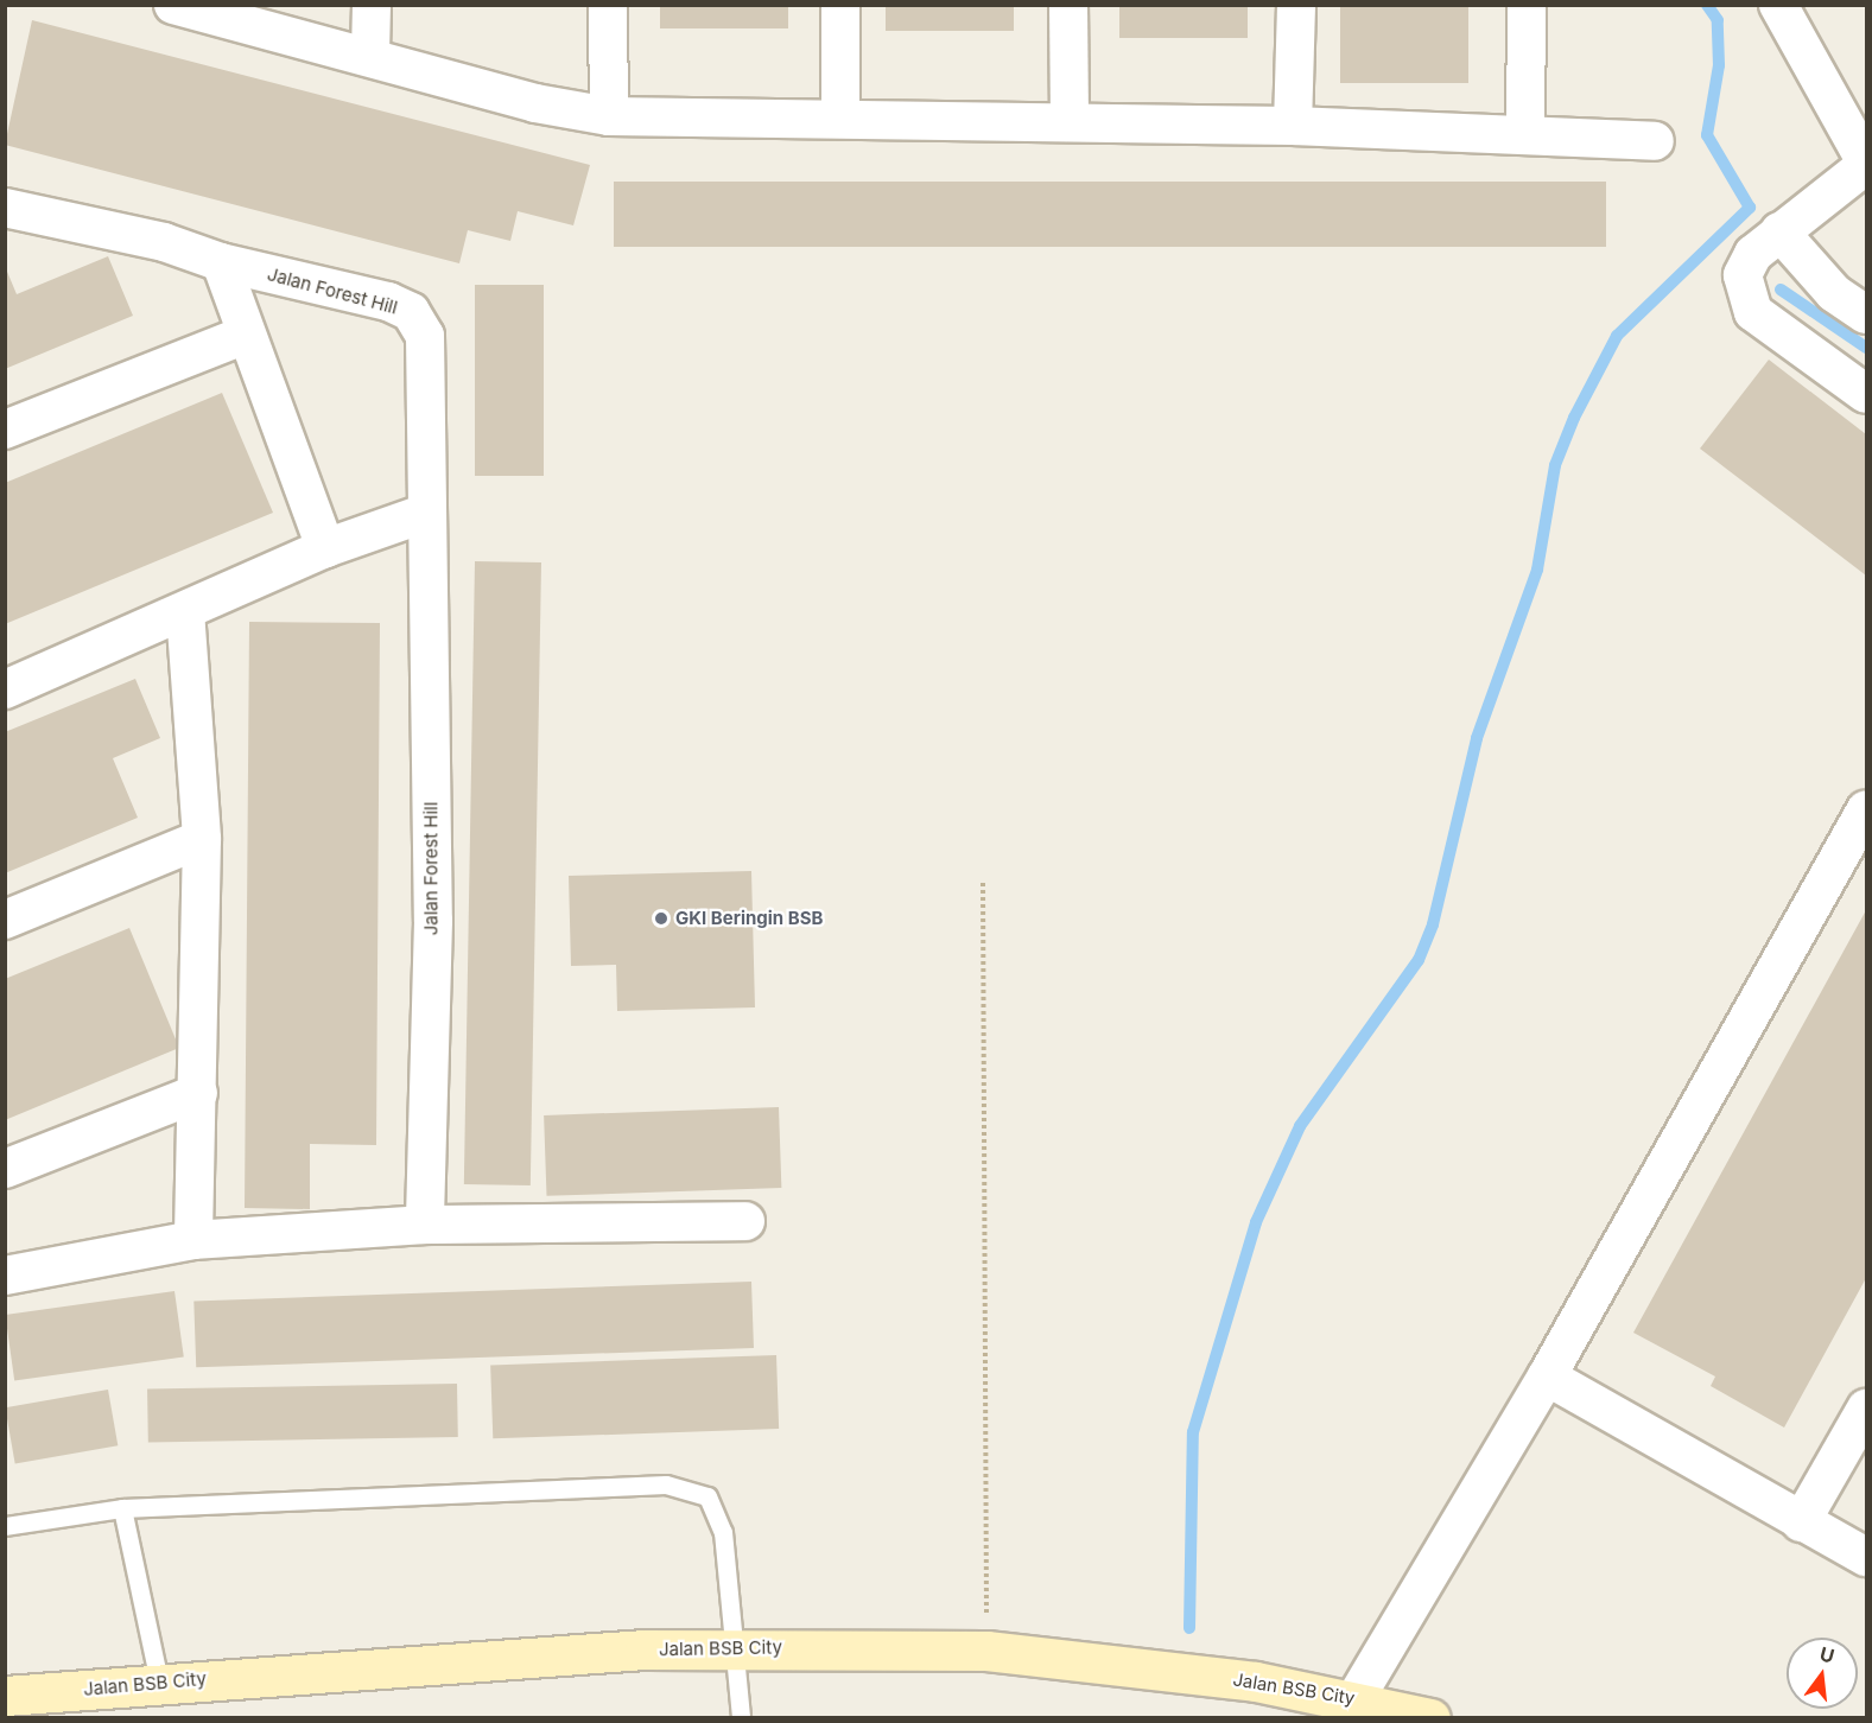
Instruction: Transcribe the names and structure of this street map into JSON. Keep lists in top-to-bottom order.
{
  "streets": {
    "street": ["Jalan Forest Hill", "Jalan BSB City"]
  },
  "places": ["GKI Beringin BSB"],
  "north": "top"
}
